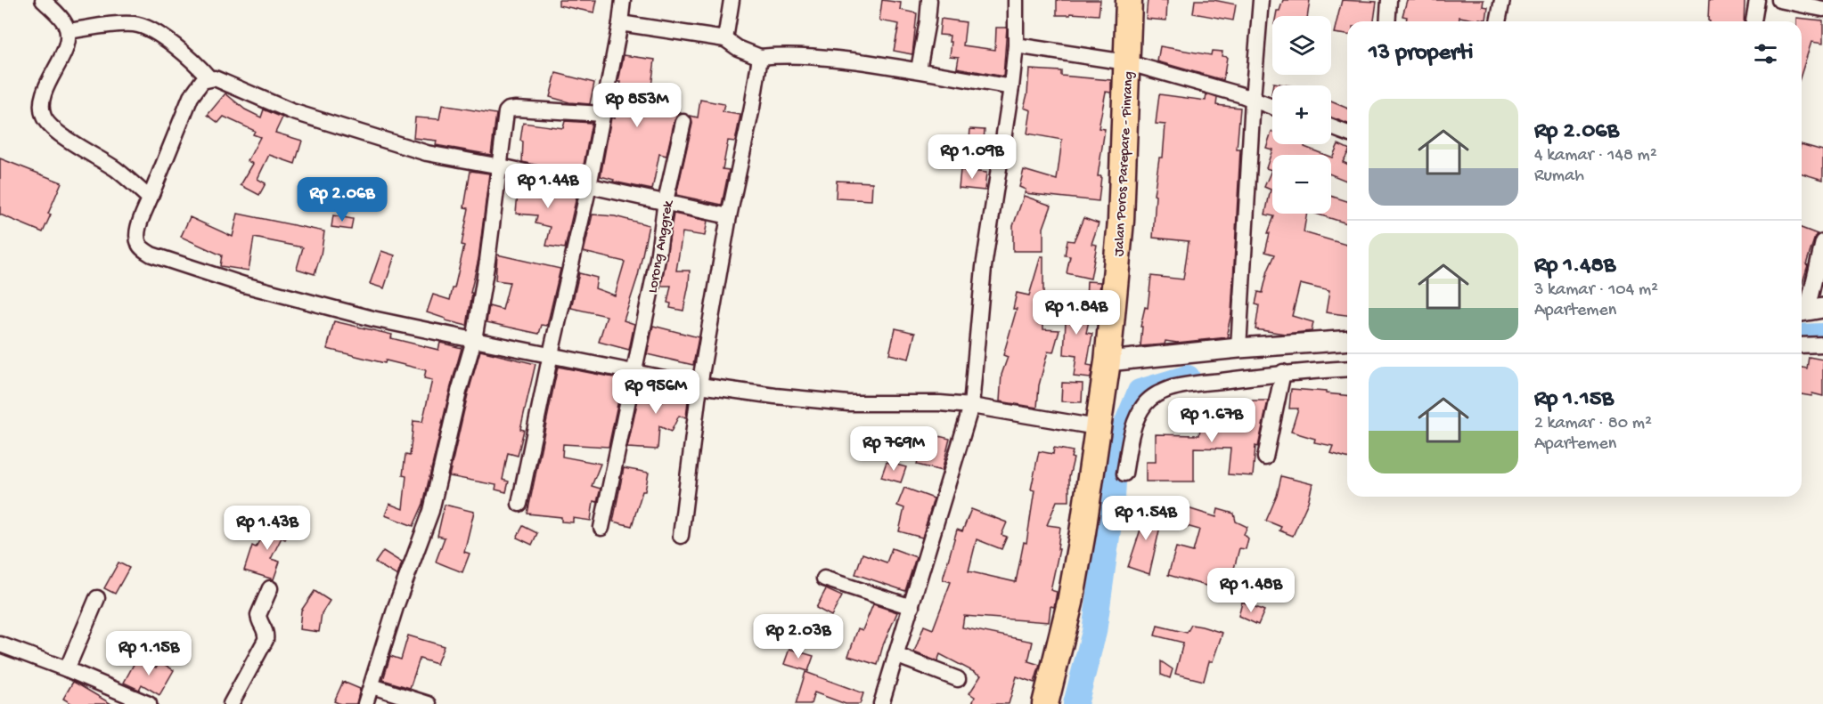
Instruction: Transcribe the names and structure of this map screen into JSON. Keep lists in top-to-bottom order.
{
  "streets": {
    "highway": ["Jalan Poros Parepare - Pinrang"],
    "street": ["Lorong Anggrek"]
  },
  "page": {
    "map_buttons": ["+", "−"],
    "heading": "13 properti",
    "price": [
      "Rp 853M",
      "Rp 1.09B",
      "Rp 1.44B",
      "Rp 2.06B",
      "Rp 1.84B",
      "Rp 956M",
      "Rp 1.67B",
      "Rp 769M",
      "Rp 1.54B",
      "Rp 1.43B",
      "Rp 1.48B",
      "Rp 2.03B",
      "Rp 1.15B"
    ],
    "list": [
      {
        "name": "Rp 2.06B",
        "note": "4 kamar · 148 m² · Rumah"
      },
      {
        "name": "Rp 1.48B",
        "note": "3 kamar · 104 m² · Apartemen"
      },
      {
        "name": "Rp 1.15B",
        "note": "2 kamar · 80 m² · Apartemen"
      }
    ]
  }
}
